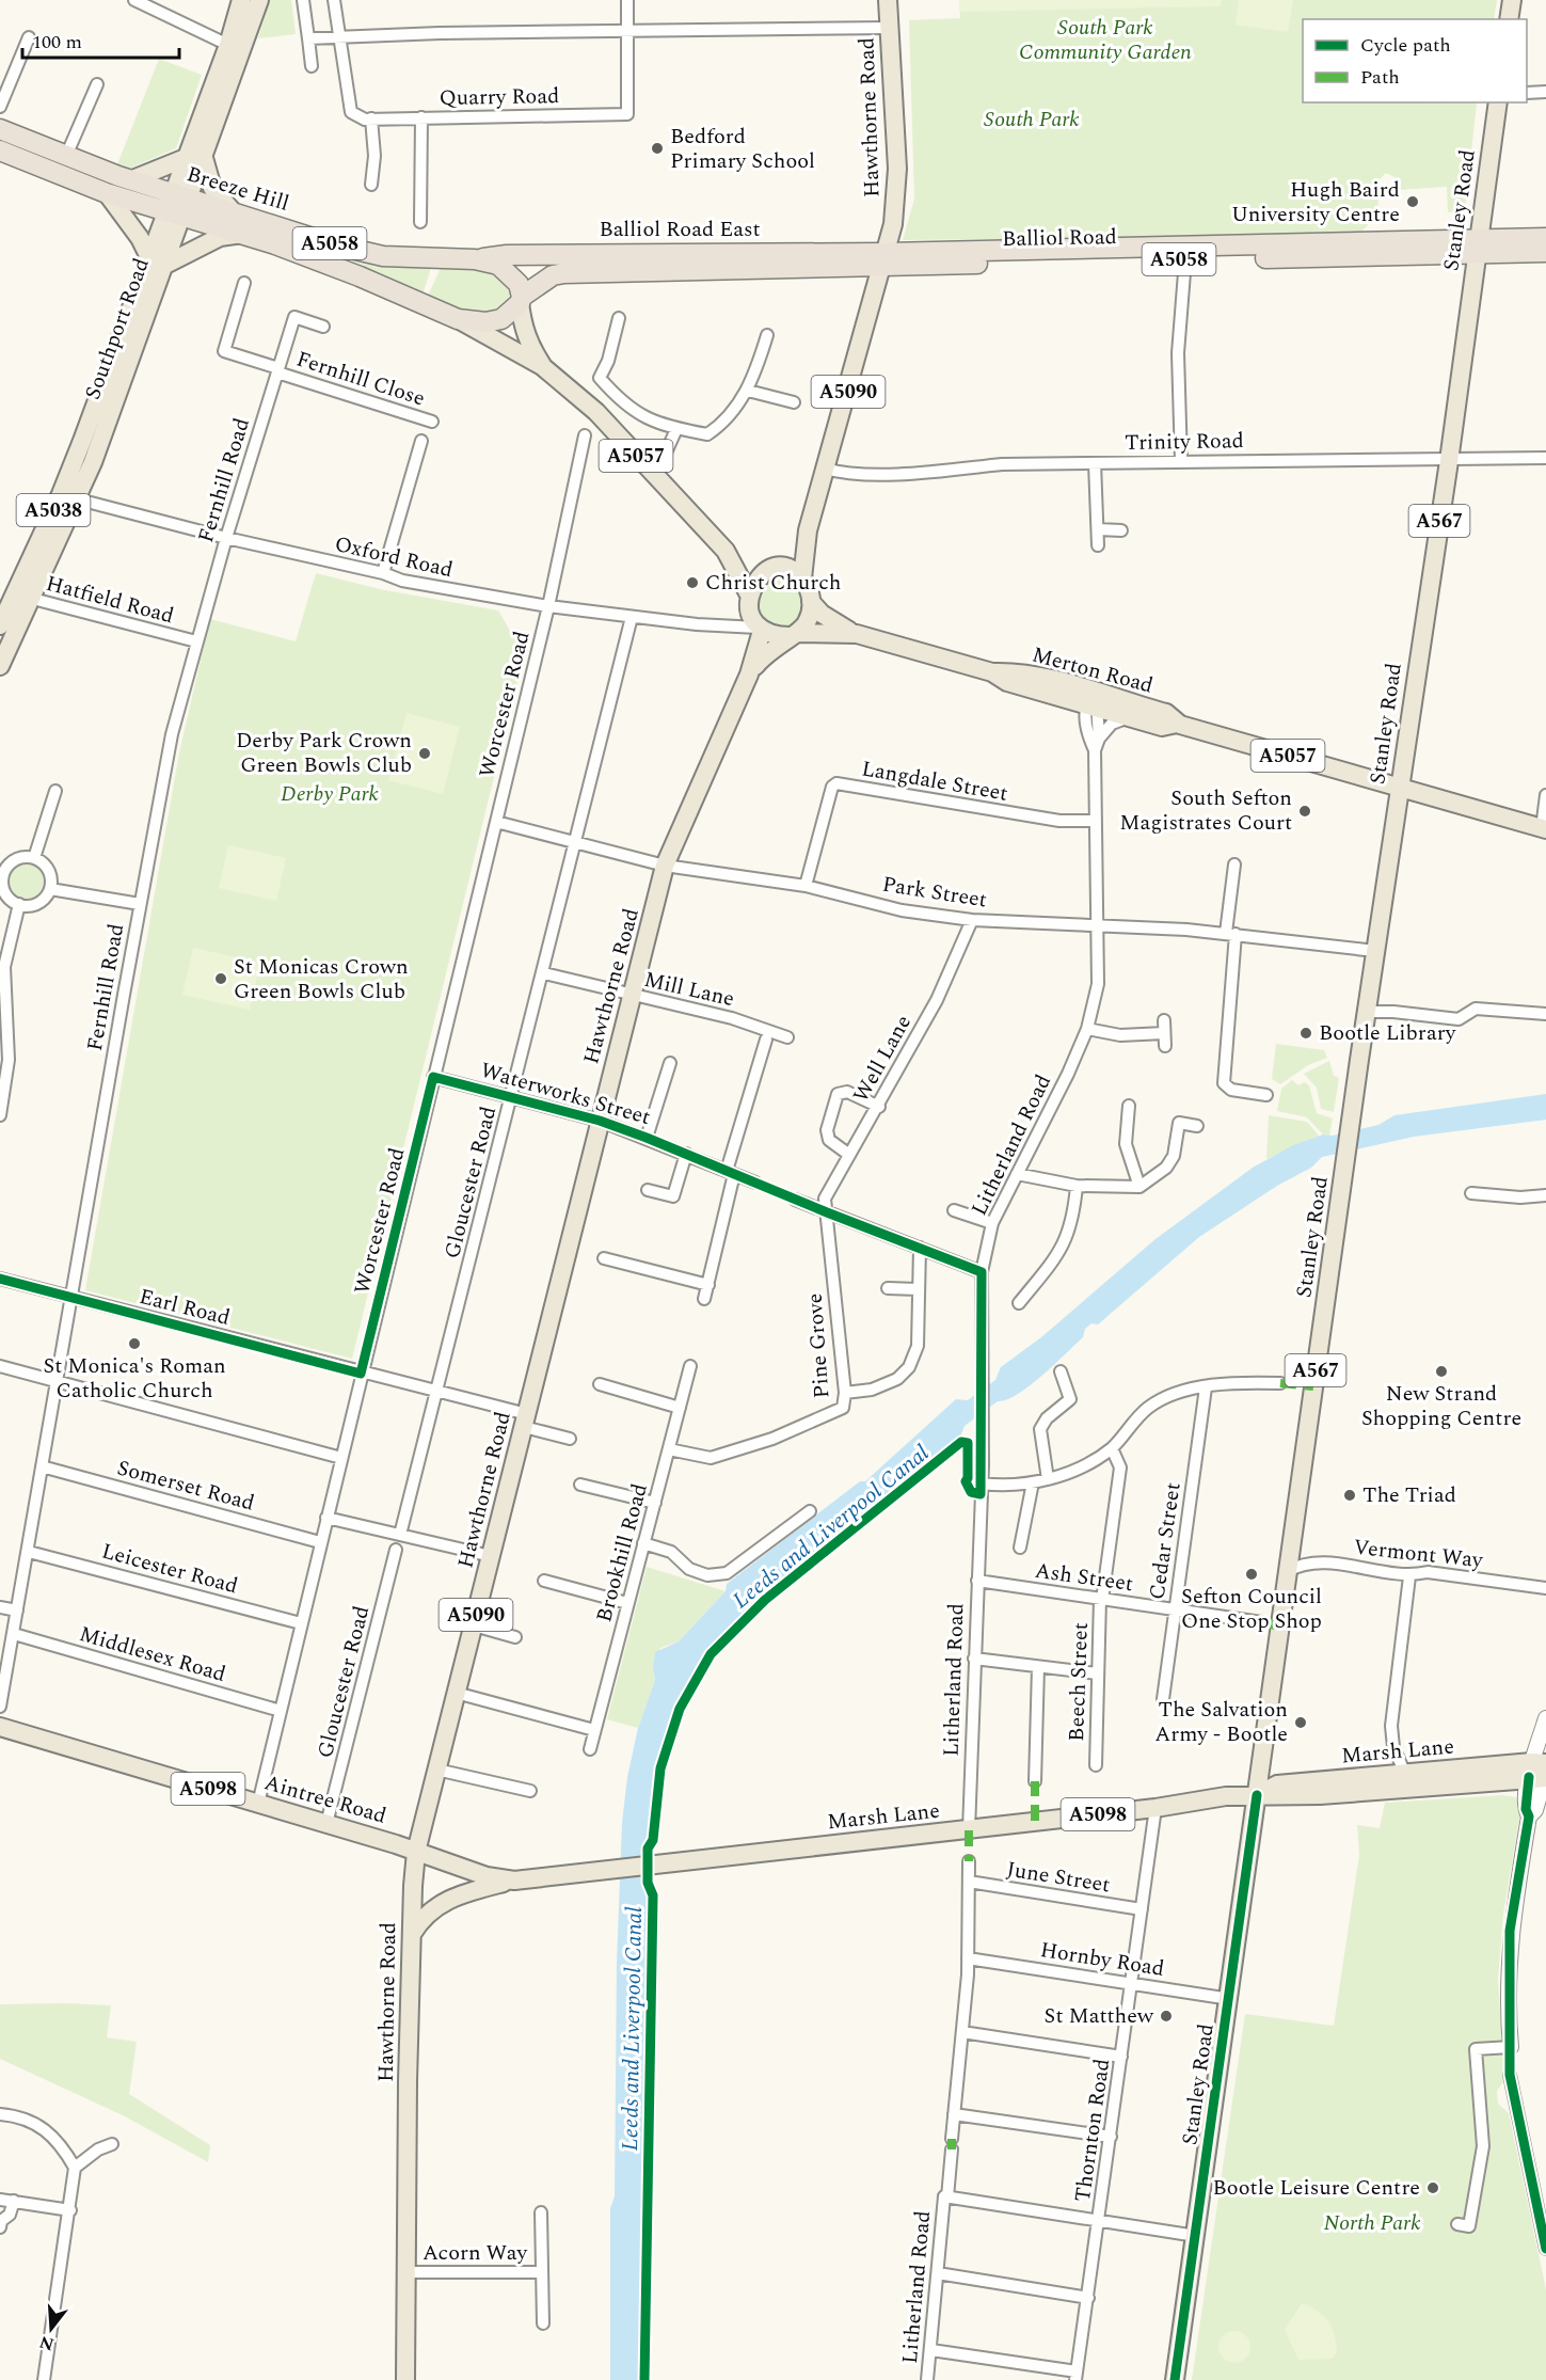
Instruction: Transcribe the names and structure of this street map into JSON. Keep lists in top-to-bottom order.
{
  "streets": {
    "highway": [
      "Breeze Hill",
      "Balliol Road East",
      "Balliol Road",
      "A5058"
    ],
    "main road": [
      "Hawthorne Road",
      "Stanley Road",
      "Southport Road",
      "A5090",
      "A5057",
      "A5038",
      "A567",
      "Merton Road",
      "Marsh Lane",
      "A5098",
      "Aintree Road"
    ],
    "street": [
      "Quarry Road",
      "Fernhill Close",
      "Trinity Road",
      "Fernhill Road",
      "Oxford Road",
      "Hatfield Road",
      "Worcester Road",
      "Langdale Street",
      "Park Street",
      "Mill Lane",
      "Well Lane",
      "Waterworks Street",
      "Litherland Road",
      "Gloucester Road",
      "Earl Road",
      "Pine Grove",
      "Somerset Road",
      "Cedar Street",
      "Brookhill Road",
      "Vermont Way",
      "Leicester Road",
      "Ash Street",
      "Middlesex Road",
      "Beech Street",
      "June Street",
      "Hornby Road",
      "Thornton Road",
      "Acorn Way"
    ]
  },
  "crossings": [
    ["Hawthorne Road", "Breeze Hill"],
    ["Hawthorne Road", "Balliol Road East"],
    ["Hawthorne Road", "Balliol Road"],
    ["Hawthorne Road", "A5090"],
    ["Hawthorne Road", "Trinity Road"],
    ["Hawthorne Road", "Oxford Road"],
    ["Hawthorne Road", "Merton Road"],
    ["Hawthorne Road", "Park Street"],
    ["Hawthorne Road", "Mill Lane"],
    ["Hawthorne Road", "Waterworks Street"],
    ["Hawthorne Road", "Earl Road"],
    ["Hawthorne Road", "Marsh Lane"],
    ["Hawthorne Road", "Aintree Road"],
    ["Hawthorne Road", "Acorn Way"],
    ["Breeze Hill", "Balliol Road East"],
    ["Breeze Hill", "Southport Road"],
    ["Breeze Hill", "A5090"],
    ["Breeze Hill", "Oxford Road"],
    ["Breeze Hill", "Merton Road"],
    ["Stanley Road", "Balliol Road"],
    ["Stanley Road", "Trinity Road"],
    ["Stanley Road", "Merton Road"],
    ["Stanley Road", "Park Street"],
    ["Stanley Road", "Vermont Way"],
    ["Stanley Road", "Marsh Lane"],
    ["Stanley Road", "Hornby Road"],
    ["Balliol Road East", "Balliol Road"],
    ["Southport Road", "Oxford Road"],
    ["Southport Road", "Hatfield Road"],
    ["Fernhill Close", "Fernhill Road"],
    ["A5090", "Oxford Road"],
    ["A5090", "Merton Road"],
    ["Fernhill Road", "Oxford Road"],
    ["Fernhill Road", "Hatfield Road"],
    ["Fernhill Road", "Earl Road"],
    ["Fernhill Road", "Somerset Road"],
    ["Fernhill Road", "Leicester Road"],
    ["Fernhill Road", "Middlesex Road"],
    ["Oxford Road", "Merton Road"],
    ["Oxford Road", "Worcester Road"],
    ["Oxford Road", "Gloucester Road"],
    ["Merton Road", "Litherland Road"],
    ["Worcester Road", "Park Street"],
    ["Worcester Road", "Waterworks Street"],
    ["Worcester Road", "Earl Road"],
    ["Worcester Road", "Somerset Road"],
    ["Worcester Road", "Leicester Road"],
    ["Worcester Road", "Middlesex Road"],
    ["Worcester Road", "Aintree Road"],
    ["Langdale Street", "Park Street"],
    ["Langdale Street", "Litherland Road"],
    ["Park Street", "Well Lane"],
    ["Park Street", "Litherland Road"],
    ["Park Street", "Gloucester Road"],
    ["Mill Lane", "Gloucester Road"],
    ["Well Lane", "Pine Grove"],
    ["Waterworks Street", "Gloucester Road"],
    ["Litherland Road", "Ash Street"],
    ["Litherland Road", "Marsh Lane"],
    ["Litherland Road", "June Street"],
    ["Litherland Road", "Hornby Road"],
    ["Gloucester Road", "Earl Road"],
    ["Gloucester Road", "Aintree Road"],
    ["Pine Grove", "Brookhill Road"],
    ["Cedar Street", "Ash Street"],
    ["Ash Street", "Beech Street"],
    ["Marsh Lane", "Aintree Road"],
    ["Marsh Lane", "Thornton Road"],
    ["June Street", "Thornton Road"],
    ["Hornby Road", "Thornton Road"]
  ],
  "water": ["Leeds and Liverpool Canal"],
  "parks": [
    "South Park Community Garden",
    "South Park",
    "Derby Park",
    "North Park"
  ],
  "places": [
    "Bedford Primary School",
    "Hugh Baird University Centre",
    "Christ Church",
    "Derby Park Crown Green Bowls Club",
    "South Sefton Magistrates Court",
    "St Monicas Crown Green Bowls Club",
    "Bootle Library",
    "St Monica's Roman Catholic Church",
    "New Strand Shopping Centre",
    "The Triad",
    "Sefton Council One Stop Shop",
    "The Salvation Army - Bootle",
    "St Matthew",
    "Bootle Leisure Centre"
  ],
  "legend": ["Cycle path", "Path"],
  "scale_bar": "100 m",
  "north": "bottom"
}
